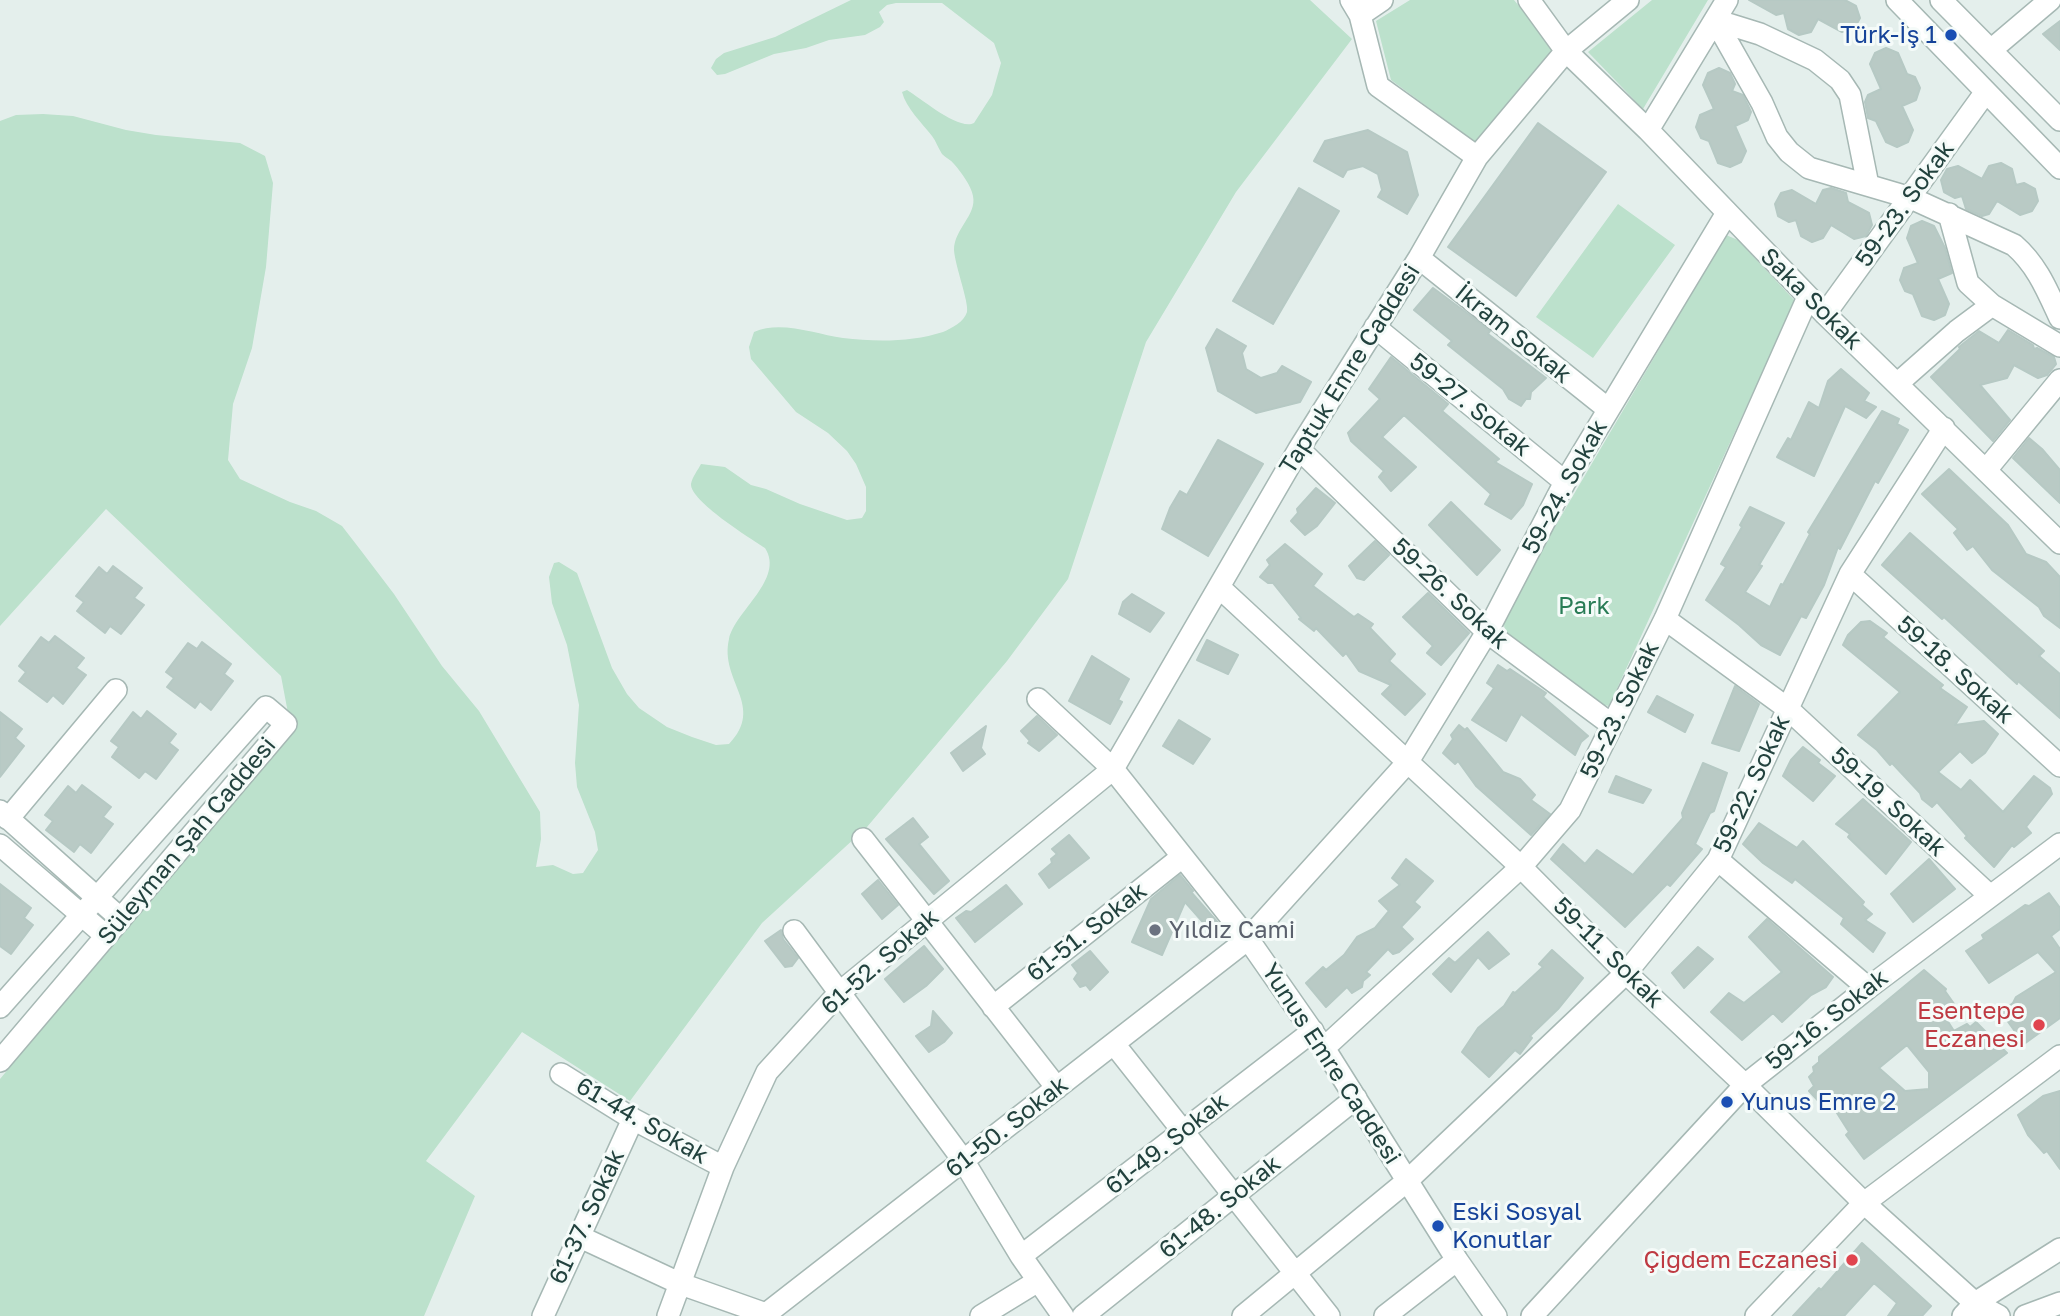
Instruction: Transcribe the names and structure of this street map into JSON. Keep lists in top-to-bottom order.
{
  "streets": {
    "street": [
      "59-23. Sokak",
      "Saka Sokak",
      "İkram Sokak",
      "Taptuk Emre Caddesi",
      "59-27. Sokak",
      "59-24. Sokak",
      "59-26. Sokak",
      "59-18. Sokak",
      "59-22. Sokak",
      "59-19. Sokak",
      "Süleyman Şah Caddesi",
      "61-51. Sokak",
      "59-11. Sokak",
      "61-52. Sokak",
      "59-16. Sokak",
      "Yunus Emre Caddesi",
      "61-44. Sokak",
      "61-50. Sokak",
      "61-49. Sokak",
      "61-48. Sokak",
      "61-37. Sokak"
    ]
  },
  "crossings": [
    ["59-23. Sokak", "Saka Sokak"],
    ["59-23. Sokak", "59-26. Sokak"],
    ["59-23. Sokak", "59-19. Sokak"],
    ["59-23. Sokak", "59-11. Sokak"],
    ["59-23. Sokak", "Yunus Emre Caddesi"],
    ["59-23. Sokak", "61-49. Sokak"],
    ["Saka Sokak", "Taptuk Emre Caddesi"],
    ["Saka Sokak", "59-24. Sokak"],
    ["Saka Sokak", "59-22. Sokak"],
    ["İkram Sokak", "Taptuk Emre Caddesi"],
    ["İkram Sokak", "59-24. Sokak"],
    ["Taptuk Emre Caddesi", "59-27. Sokak"],
    ["Taptuk Emre Caddesi", "59-26. Sokak"],
    ["Taptuk Emre Caddesi", "59-11. Sokak"],
    ["Taptuk Emre Caddesi", "61-52. Sokak"],
    ["Taptuk Emre Caddesi", "Yunus Emre Caddesi"],
    ["59-27. Sokak", "59-24. Sokak"],
    ["59-24. Sokak", "59-26. Sokak"],
    ["59-24. Sokak", "59-11. Sokak"],
    ["59-18. Sokak", "59-22. Sokak"],
    ["59-22. Sokak", "59-19. Sokak"],
    ["59-22. Sokak", "59-11. Sokak"],
    ["59-22. Sokak", "Yunus Emre Caddesi"],
    ["59-19. Sokak", "59-16. Sokak"],
    ["61-51. Sokak", "Yunus Emre Caddesi"],
    ["59-11. Sokak", "59-16. Sokak"],
    ["61-52. Sokak", "Yunus Emre Caddesi"],
    ["61-52. Sokak", "61-44. Sokak"],
    ["61-52. Sokak", "61-50. Sokak"],
    ["Yunus Emre Caddesi", "61-50. Sokak"],
    ["Yunus Emre Caddesi", "61-49. Sokak"],
    ["Yunus Emre Caddesi", "61-48. Sokak"],
    ["61-44. Sokak", "61-37. Sokak"]
  ],
  "parks": ["Park"],
  "places": [
    "Türk-İş 1",
    "Yıldız Cami",
    "Esentepe Eczanesi",
    "Yunus Emre 2",
    "Eski Sosyal Konutlar",
    "Çiğdem Eczanesi"
  ]
}
